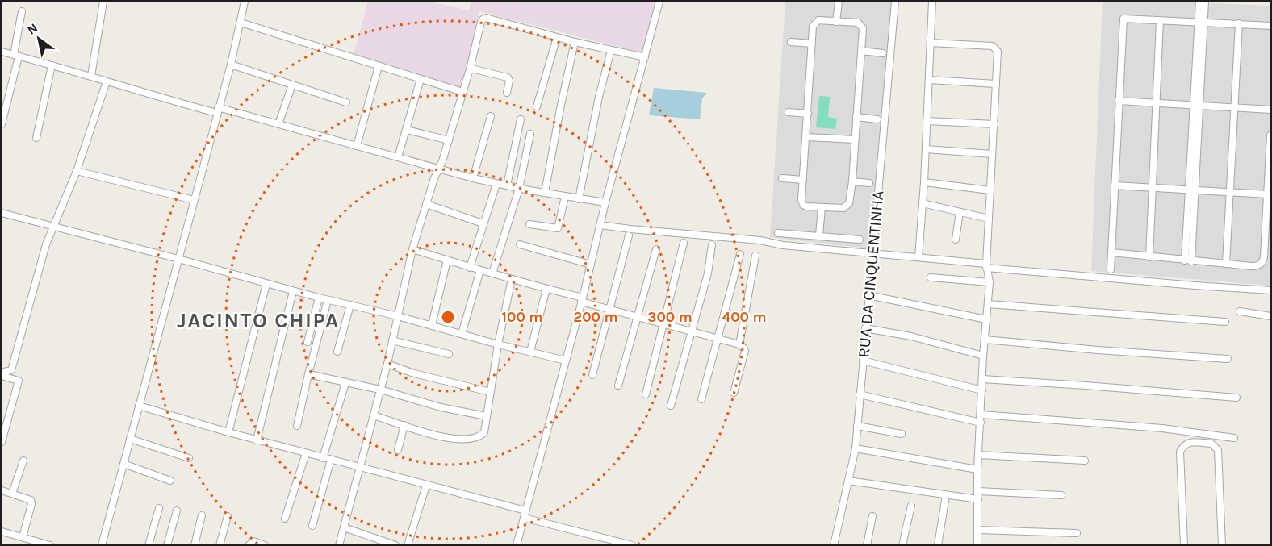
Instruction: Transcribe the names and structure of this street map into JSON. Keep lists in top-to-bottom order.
{
  "streets": {
    "street": ["RUA DA CINQUENTINHA"]
  },
  "districts": ["JACINTO CHIPA"],
  "north": "top left",
  "rings": [
    "100 m",
    "200 m",
    "300 m",
    "400 m"
  ]
}
